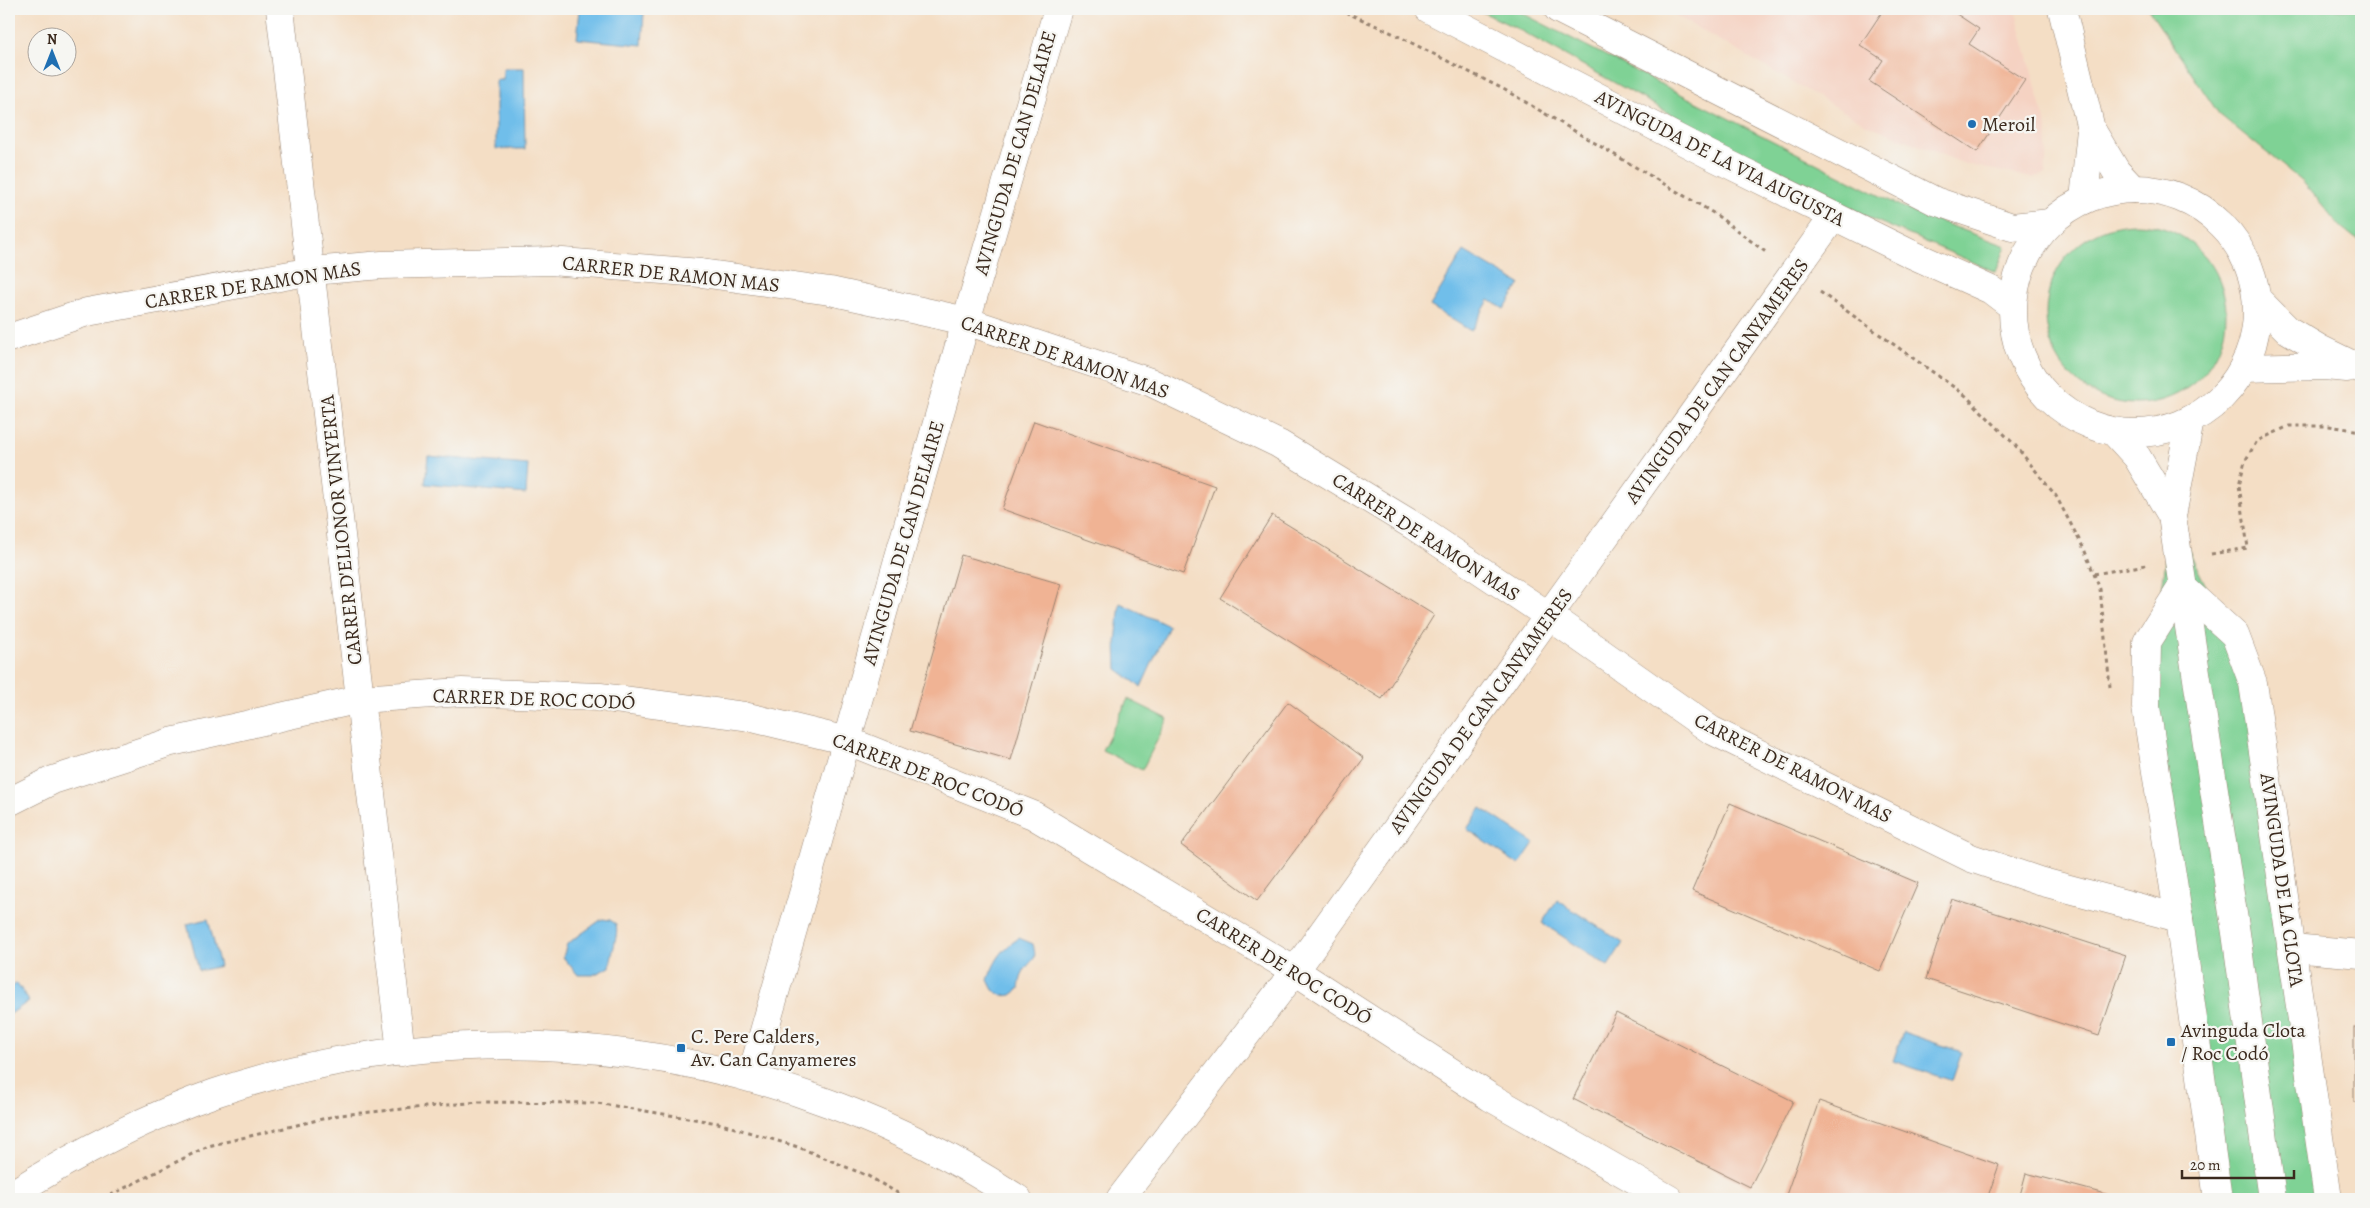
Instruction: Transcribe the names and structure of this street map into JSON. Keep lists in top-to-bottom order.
{
  "streets": {
    "street": [
      "AVINGUDA DE CAN DELAIRE",
      "AVINGUDA DE LA VIA AUGUSTA",
      "CARRER DE RAMON MAS",
      "AVINGUDA DE CAN CANYAMERES",
      "CARRER D'ELIONOR VINYERTA",
      "CARRER DE ROC CODÓ",
      "AVINGUDA DE LA CLOTA"
    ]
  },
  "crossings": [
    ["AVINGUDA DE CAN DELAIRE", "CARRER DE RAMON MAS"],
    ["AVINGUDA DE CAN DELAIRE", "CARRER DE ROC CODÓ"],
    ["AVINGUDA DE LA VIA AUGUSTA", "AVINGUDA DE CAN CANYAMERES"],
    ["CARRER DE RAMON MAS", "AVINGUDA DE CAN CANYAMERES"],
    ["CARRER DE RAMON MAS", "CARRER D'ELIONOR VINYERTA"],
    ["AVINGUDA DE CAN CANYAMERES", "CARRER DE ROC CODÓ"],
    ["CARRER D'ELIONOR VINYERTA", "CARRER DE ROC CODÓ"]
  ],
  "places": {
    "other": ["Meroil"],
    "transit": ["Avinguda Clota / Roc Codó", "C. Pere Calders, Av. Can Canyameres"]
  },
  "scale_bar": "20 m",
  "north": "top"
}
